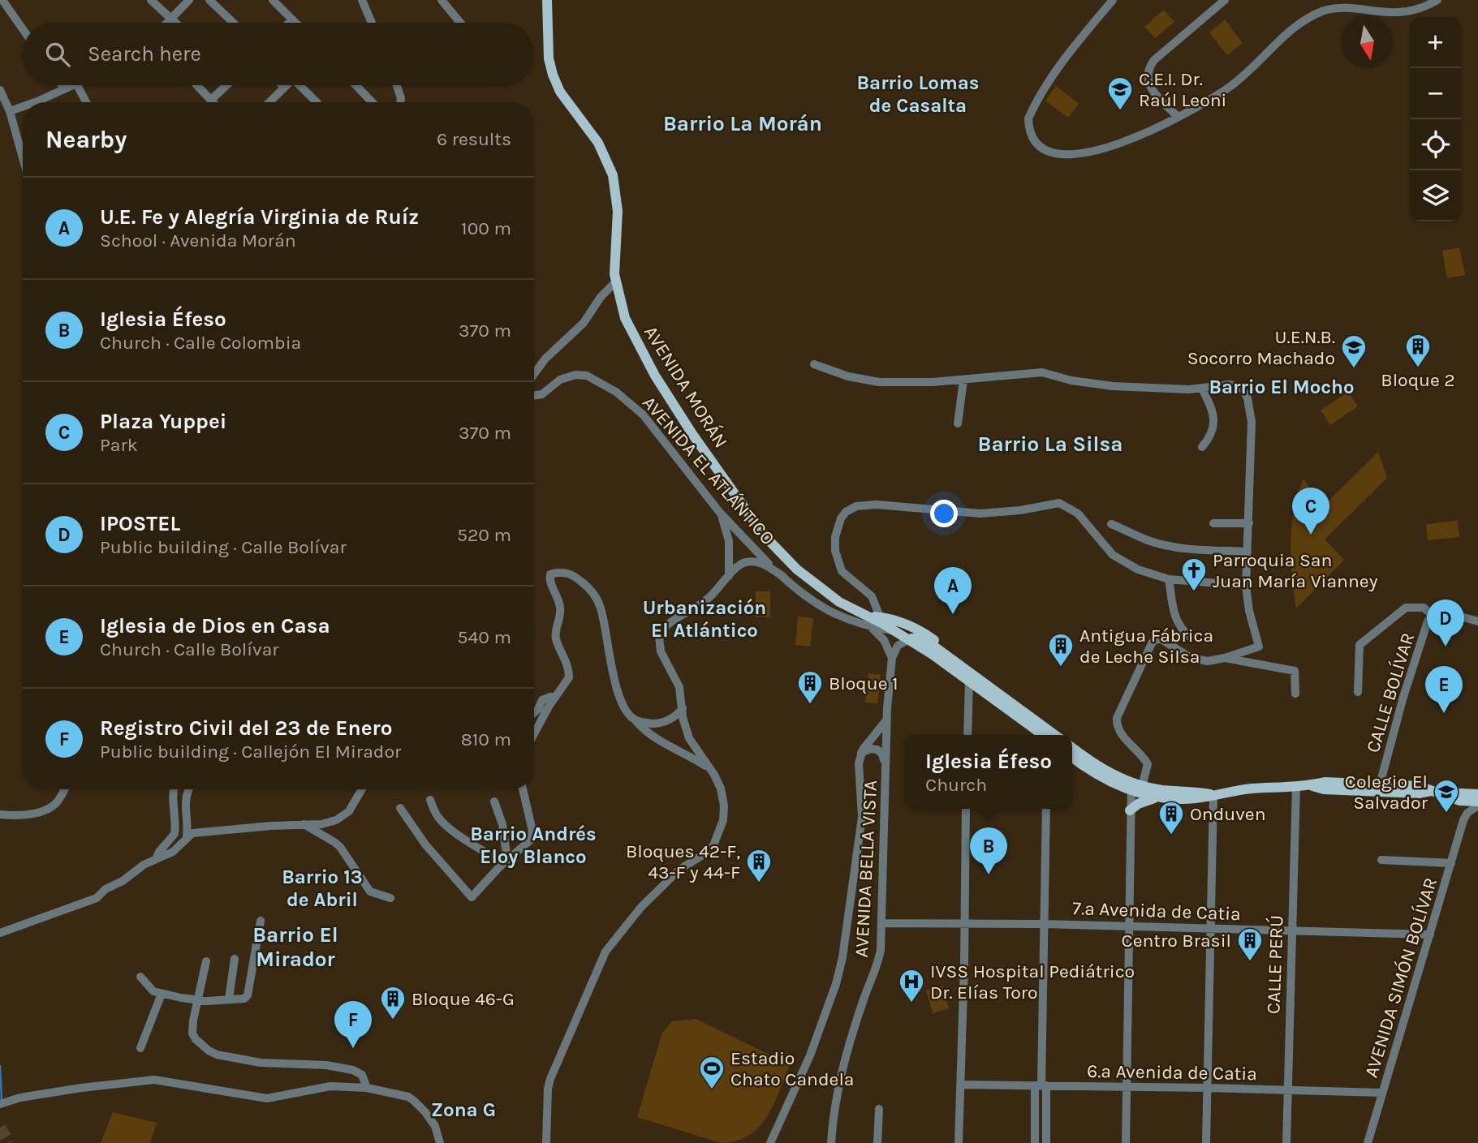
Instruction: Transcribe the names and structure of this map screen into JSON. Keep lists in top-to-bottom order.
{
  "streets": {
    "main road": ["AVENIDA MORÁN"],
    "street": [
      "AVENIDA EL ATLÁNTICO",
      "CALLE BOLÍVAR",
      "AVENIDA BELLA VISTA",
      "7.ª Avenida de Catia",
      "CALLE PERÚ",
      "AVENIDA SIMÓN BOLÍVAR",
      "6.ª Avenida de Catia"
    ]
  },
  "crossings": [
    ["AVENIDA MORÁN", "AVENIDA EL ATLÁNTICO"],
    ["AVENIDA BELLA VISTA", "7.ª Avenida de Catia"],
    ["7.ª Avenida de Catia", "CALLE PERÚ"],
    ["7.ª Avenida de Catia", "AVENIDA SIMÓN BOLÍVAR"],
    ["CALLE PERÚ", "6.ª Avenida de Catia"],
    ["AVENIDA SIMÓN BOLÍVAR", "6.ª Avenida de Catia"]
  ],
  "districts": [
    "Barrio Lomas de Casalta",
    "Barrio La Morán",
    "Barrio El Mocho",
    "Barrio La Silsa",
    "Urbanización El Atlántico",
    "Barrio Andrés Eloy Blanco",
    "Barrio 13 de Abril",
    "Barrio El Mirador",
    "Zona G"
  ],
  "places": {
    "school or university": ["C.E.I. Dr. Raúl Leoni", "U.E.N.B. Socorro Machado", "Colegio El Salvador"],
    "building": [
      "Bloque 2",
      "Antigua Fábrica de Leche Silsa",
      "Bloque 1",
      "Onduven",
      "Bloques 42-F, 43-F y 44-F",
      "Centro Brasil",
      "Bloque 46-G"
    ],
    "church": ["Parroquia San Juan María Vianney"],
    "hospital": ["IVSS Hospital Pediátrico Dr. Elías Toro"],
    "sports": ["Estadio Chato Candela"]
  },
  "north": "bottom",
  "page": {
    "map_buttons": ["+", "−"],
    "search": "Search here",
    "heading": ["Nearby", "6 results"],
    "list": [
      {
        "mark": "A",
        "name": "U.E. Fe y Alegría Virginia de Ruíz",
        "note": "School · Avenida Morán",
        "value": "100 m"
      },
      {
        "mark": "B",
        "name": "Iglesia Éfeso",
        "note": "Church · Calle Colombia",
        "value": "370 m"
      },
      {
        "mark": "C",
        "name": "Plaza Yuppei",
        "note": "Park",
        "value": "370 m"
      },
      {
        "mark": "D",
        "name": "IPOSTEL",
        "note": "Public building · Calle Bolívar",
        "value": "520 m"
      },
      {
        "mark": "E",
        "name": "Iglesia de Dios en Casa",
        "note": "Church · Calle Bolívar",
        "value": "540 m"
      },
      {
        "mark": "F",
        "name": "Registro Civil del 23 de Enero",
        "note": "Public building · Callejón El Mirador",
        "value": "810 m"
      }
    ],
    "pins": [
      "C",
      "A",
      "D",
      "E",
      "B",
      "F"
    ],
    "popup": ["Iglesia Éfeso", "Church"]
  }
}
